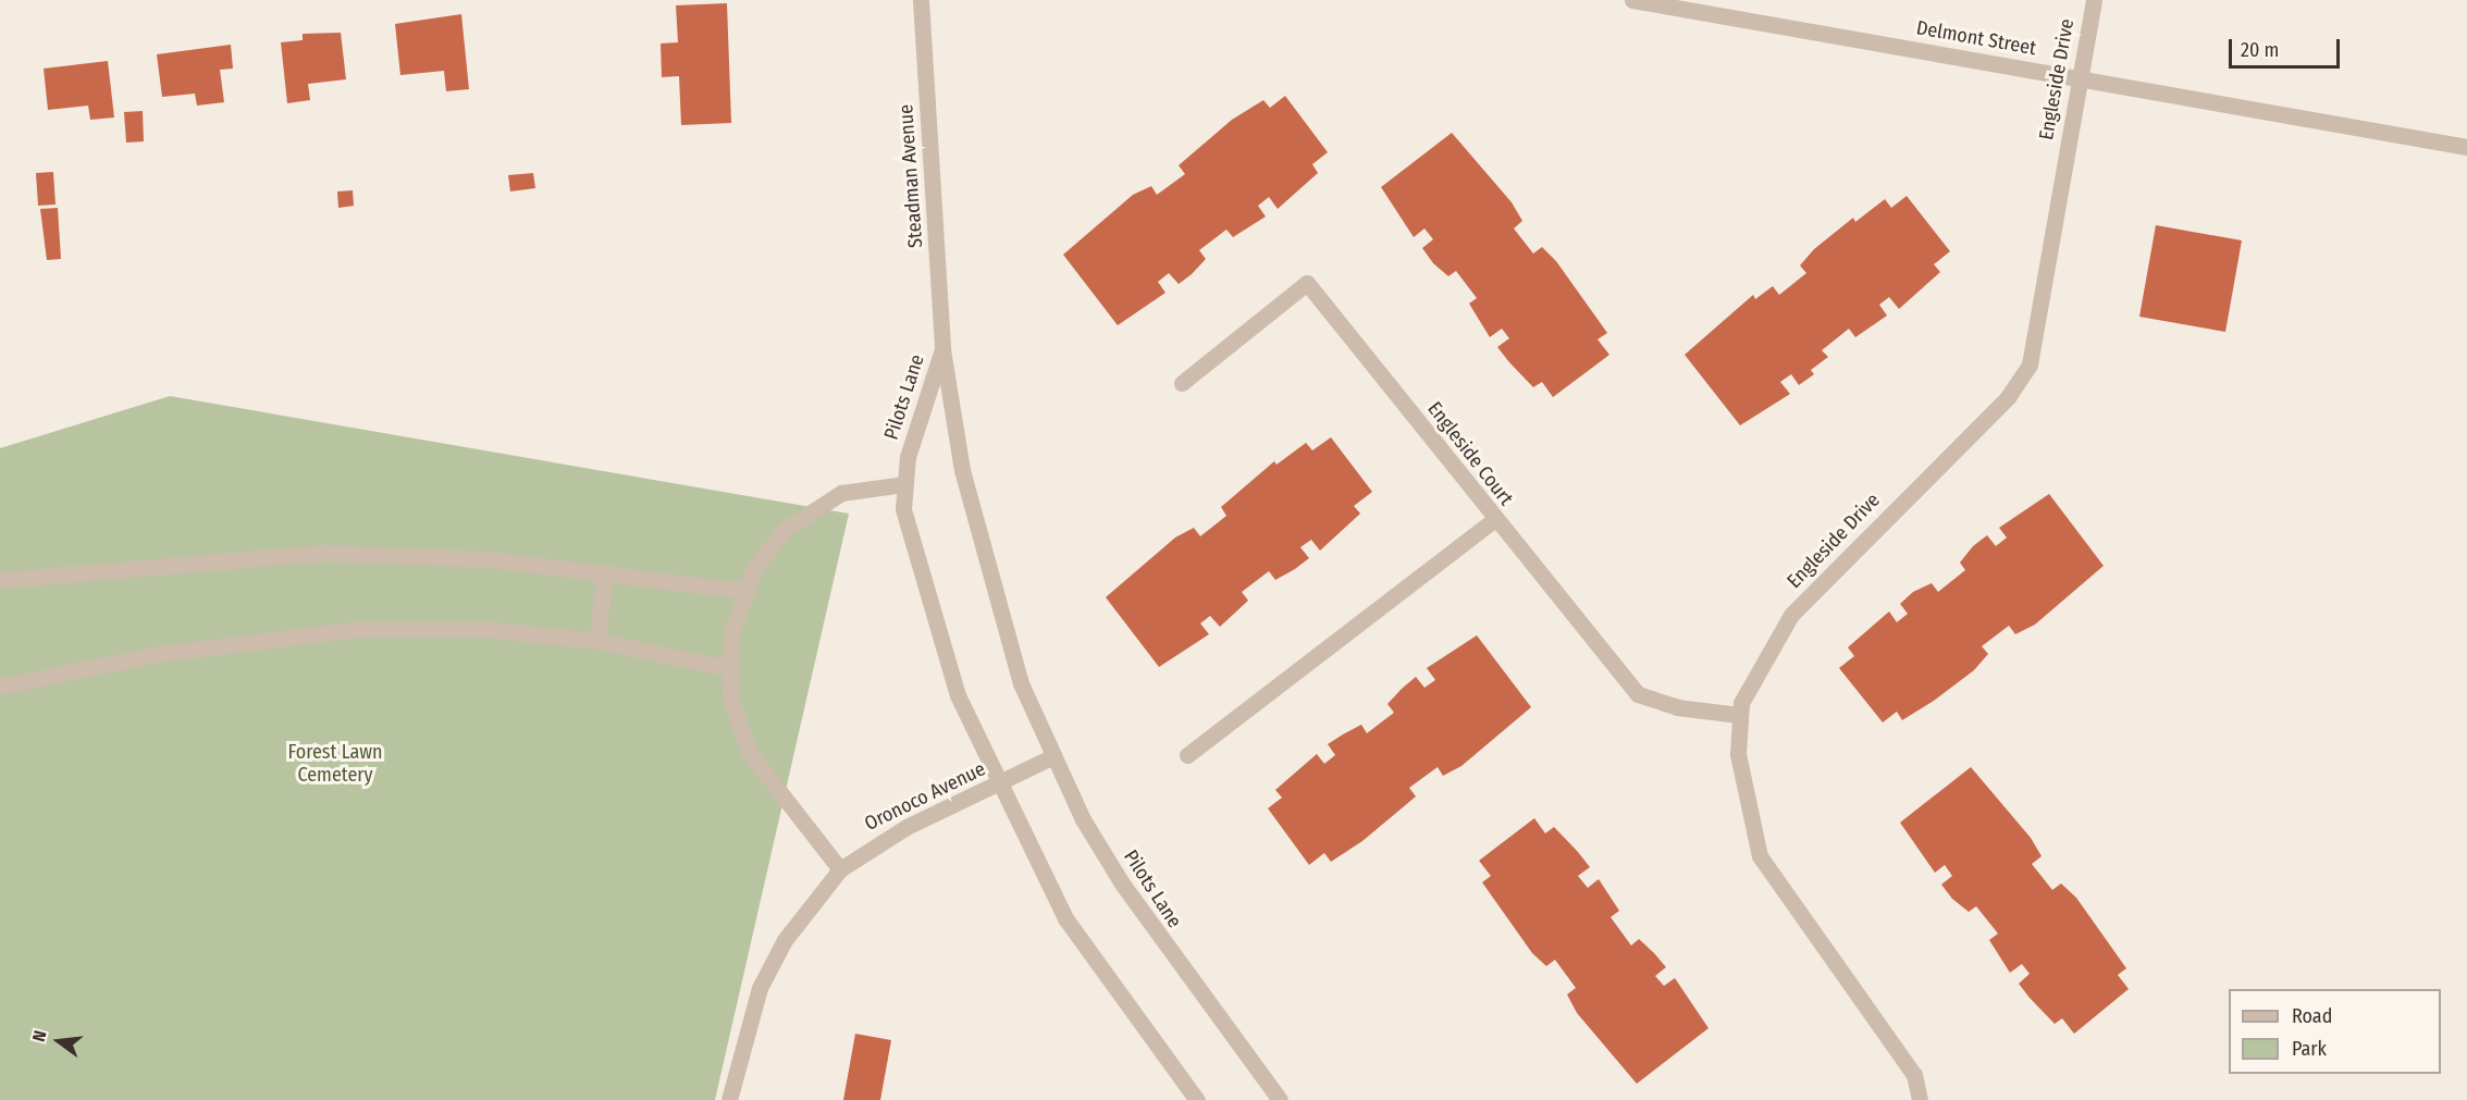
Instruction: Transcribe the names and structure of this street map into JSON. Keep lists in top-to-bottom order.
{
  "streets": {
    "street": [
      "Delmont Street",
      "Engleside Drive",
      "Steadman Avenue",
      "Pilots Lane",
      "Engleside Court",
      "Oronoco Avenue"
    ]
  },
  "crossings": [
    ["Delmont Street", "Engleside Drive"],
    ["Engleside Drive", "Engleside Court"],
    ["Steadman Avenue", "Pilots Lane"],
    ["Pilots Lane", "Oronoco Avenue"]
  ],
  "parks": ["Forest Lawn Cemetery"],
  "legend": ["Road", "Park"],
  "scale_bar": "20 m",
  "north": "left"
}
